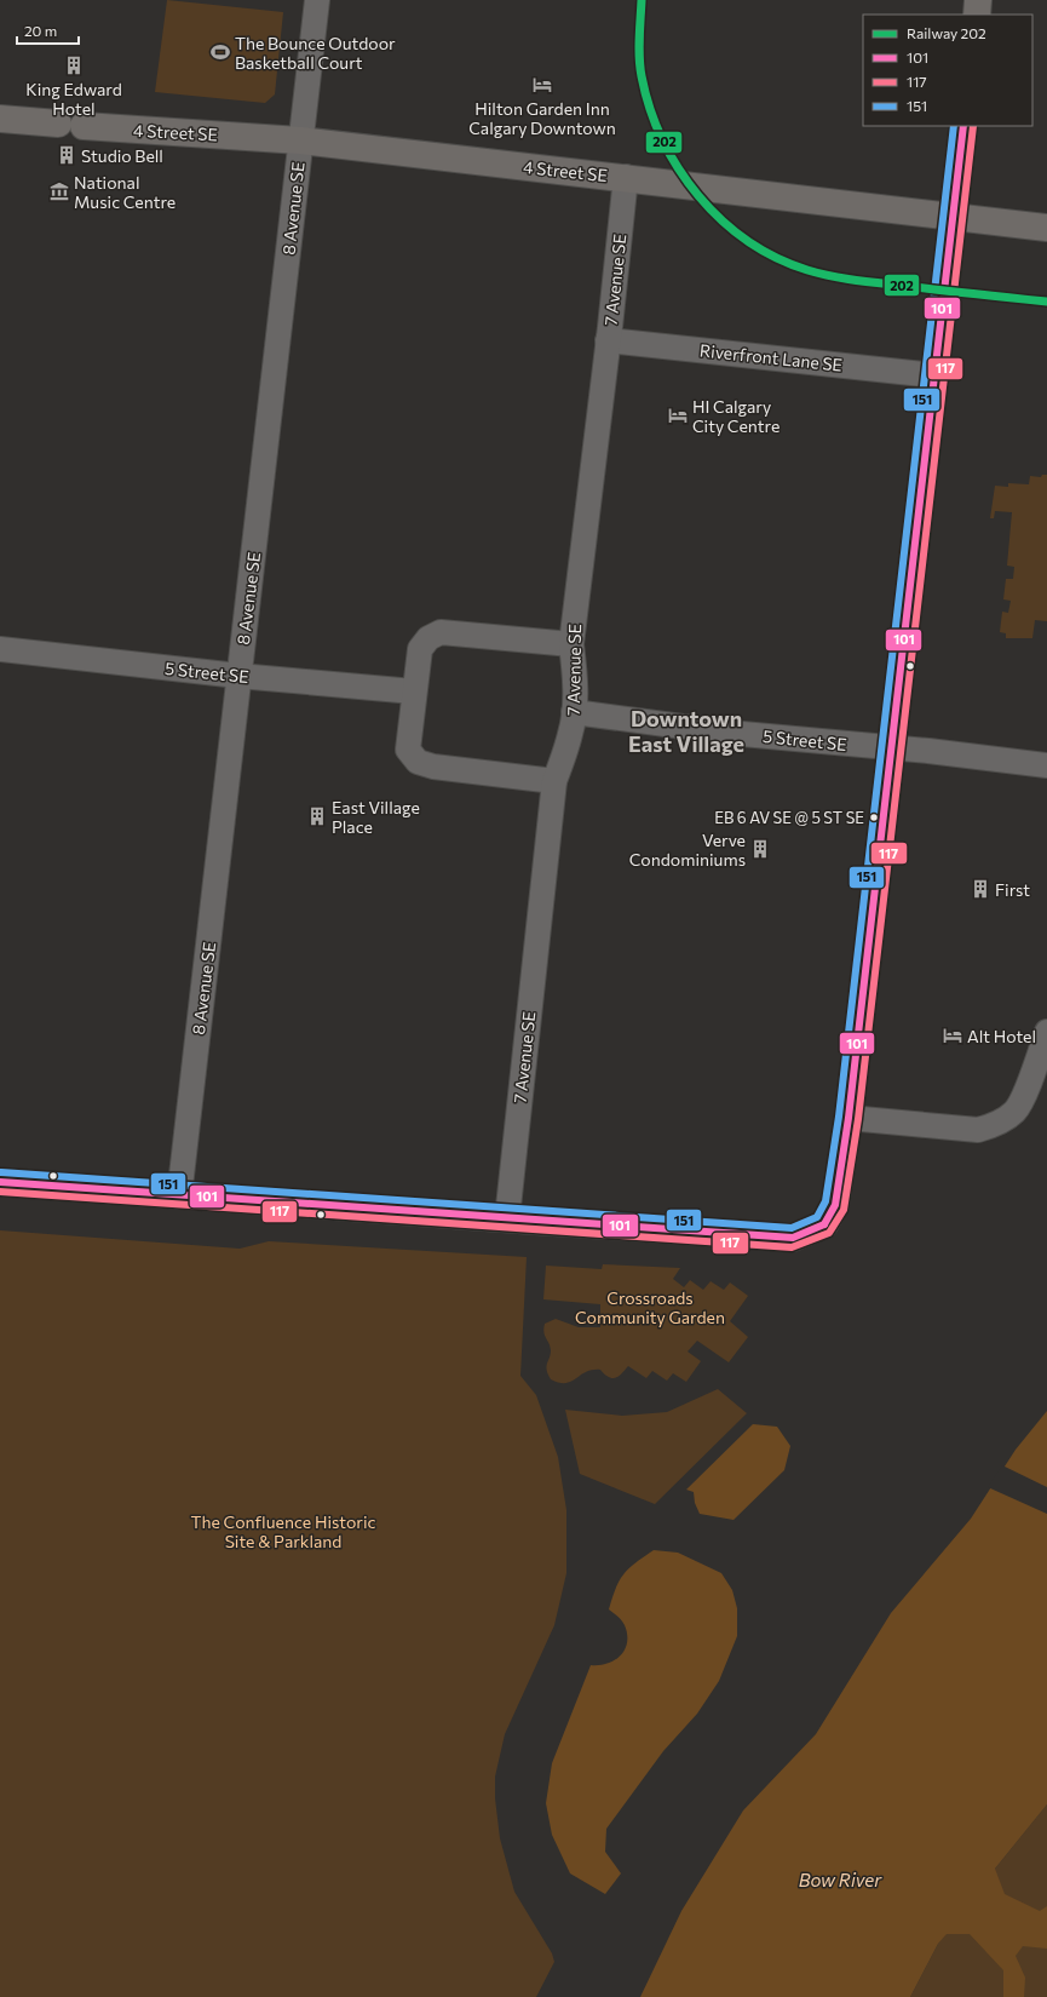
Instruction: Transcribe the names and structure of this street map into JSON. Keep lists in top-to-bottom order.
{
  "streets": {
    "street": [
      "4 Street SE",
      "8 Avenue SE",
      "7 Avenue SE",
      "Riverfront Lane SE",
      "5 Street SE"
    ]
  },
  "crossings": [
    ["4 Street SE", "8 Avenue SE"],
    ["4 Street SE", "7 Avenue SE"],
    ["8 Avenue SE", "5 Street SE"],
    ["7 Avenue SE", "Riverfront Lane SE"],
    ["7 Avenue SE", "5 Street SE"]
  ],
  "districts": ["Downtown East Village"],
  "water": ["Bow River"],
  "parks": ["Crossroads Community Garden", "The Confluence Historic Site & Parkland"],
  "places": {
    "sports": ["The Bounce Outdoor Basketball Court"],
    "building": [
      "King Edward Hotel",
      "Studio Bell",
      "East Village Place",
      "Verve Condominiums",
      "First"
    ],
    "hotel": ["Hilton Garden Inn Calgary Downtown", "HI Calgary City Centre", "Alt Hotel"],
    "museum": ["National Music Centre"],
    "other": ["EB 6 AV SE @ 5 ST SE"]
  },
  "lines": [
    "rail line 202",
    "transit line 101",
    "transit line 117",
    "transit line 151"
  ],
  "legend": [
    "Railway 202",
    "101",
    "117",
    "151"
  ],
  "scale_bar": "20 m"
}
